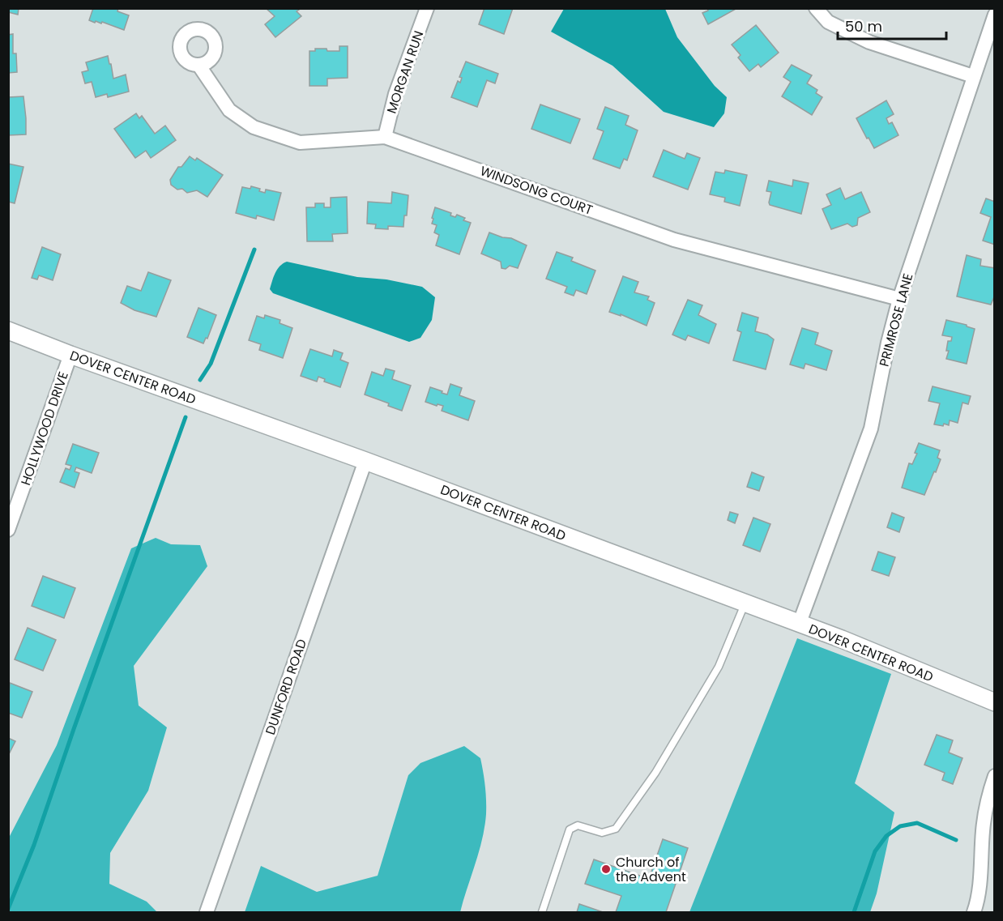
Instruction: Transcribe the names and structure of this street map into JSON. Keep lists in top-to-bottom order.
{
  "streets": {
    "street": [
      "MORGAN RUN",
      "WINDSONG COURT",
      "PRIMROSE LANE",
      "DOVER CENTER ROAD",
      "HOLLYWOOD DRIVE",
      "DUNFORD ROAD"
    ]
  },
  "crossings": [
    ["MORGAN RUN", "WINDSONG COURT"],
    ["WINDSONG COURT", "PRIMROSE LANE"],
    ["PRIMROSE LANE", "DOVER CENTER ROAD"],
    ["DOVER CENTER ROAD", "HOLLYWOOD DRIVE"],
    ["DOVER CENTER ROAD", "DUNFORD ROAD"]
  ],
  "places": ["Church of the Advent"],
  "scale_bar": "50 m"
}
